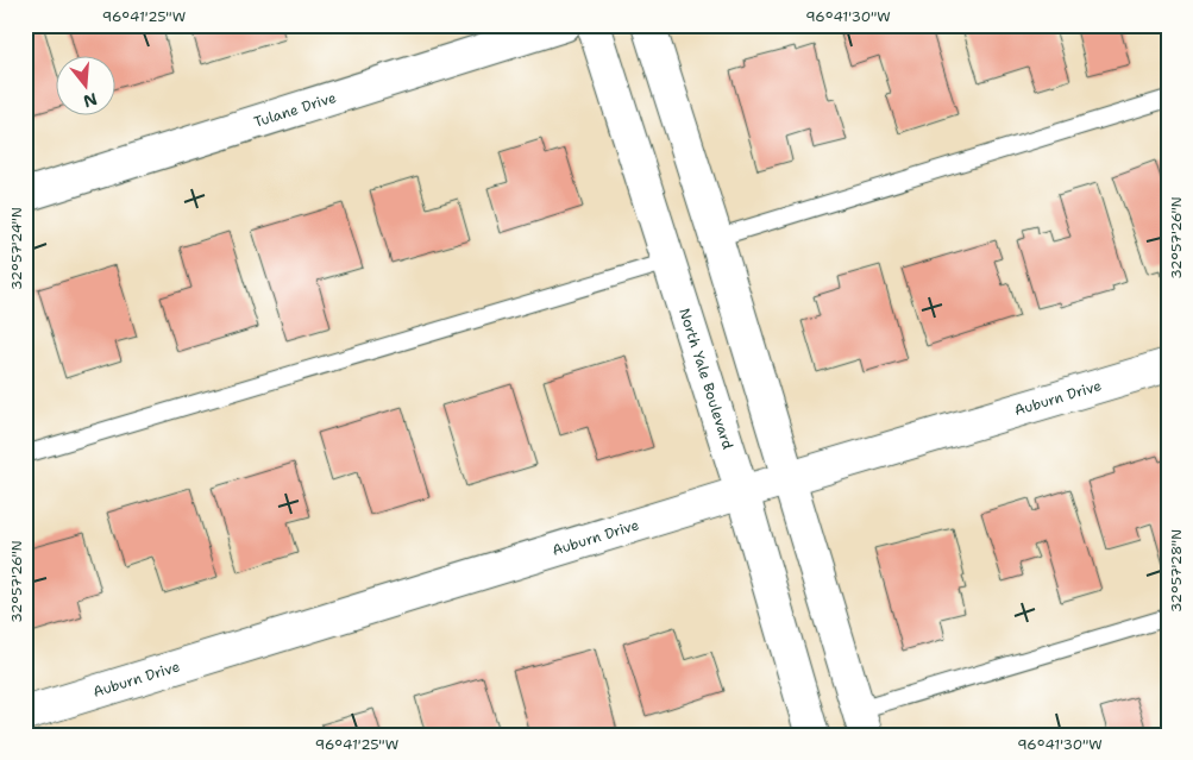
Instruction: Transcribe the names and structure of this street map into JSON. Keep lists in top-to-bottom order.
{
  "streets": {
    "street": ["Tulane Drive", "North Yale Boulevard", "Auburn Drive"]
  },
  "crossings": [
    ["North Yale Boulevard", "Auburn Drive"]
  ],
  "north": "bottom",
  "coordinates": [
    "96°41'25\"W",
    "96°41'30\"W",
    "32°57'26\"N",
    "32°57'24\"N",
    "32°57'28\"N"
  ]
}
